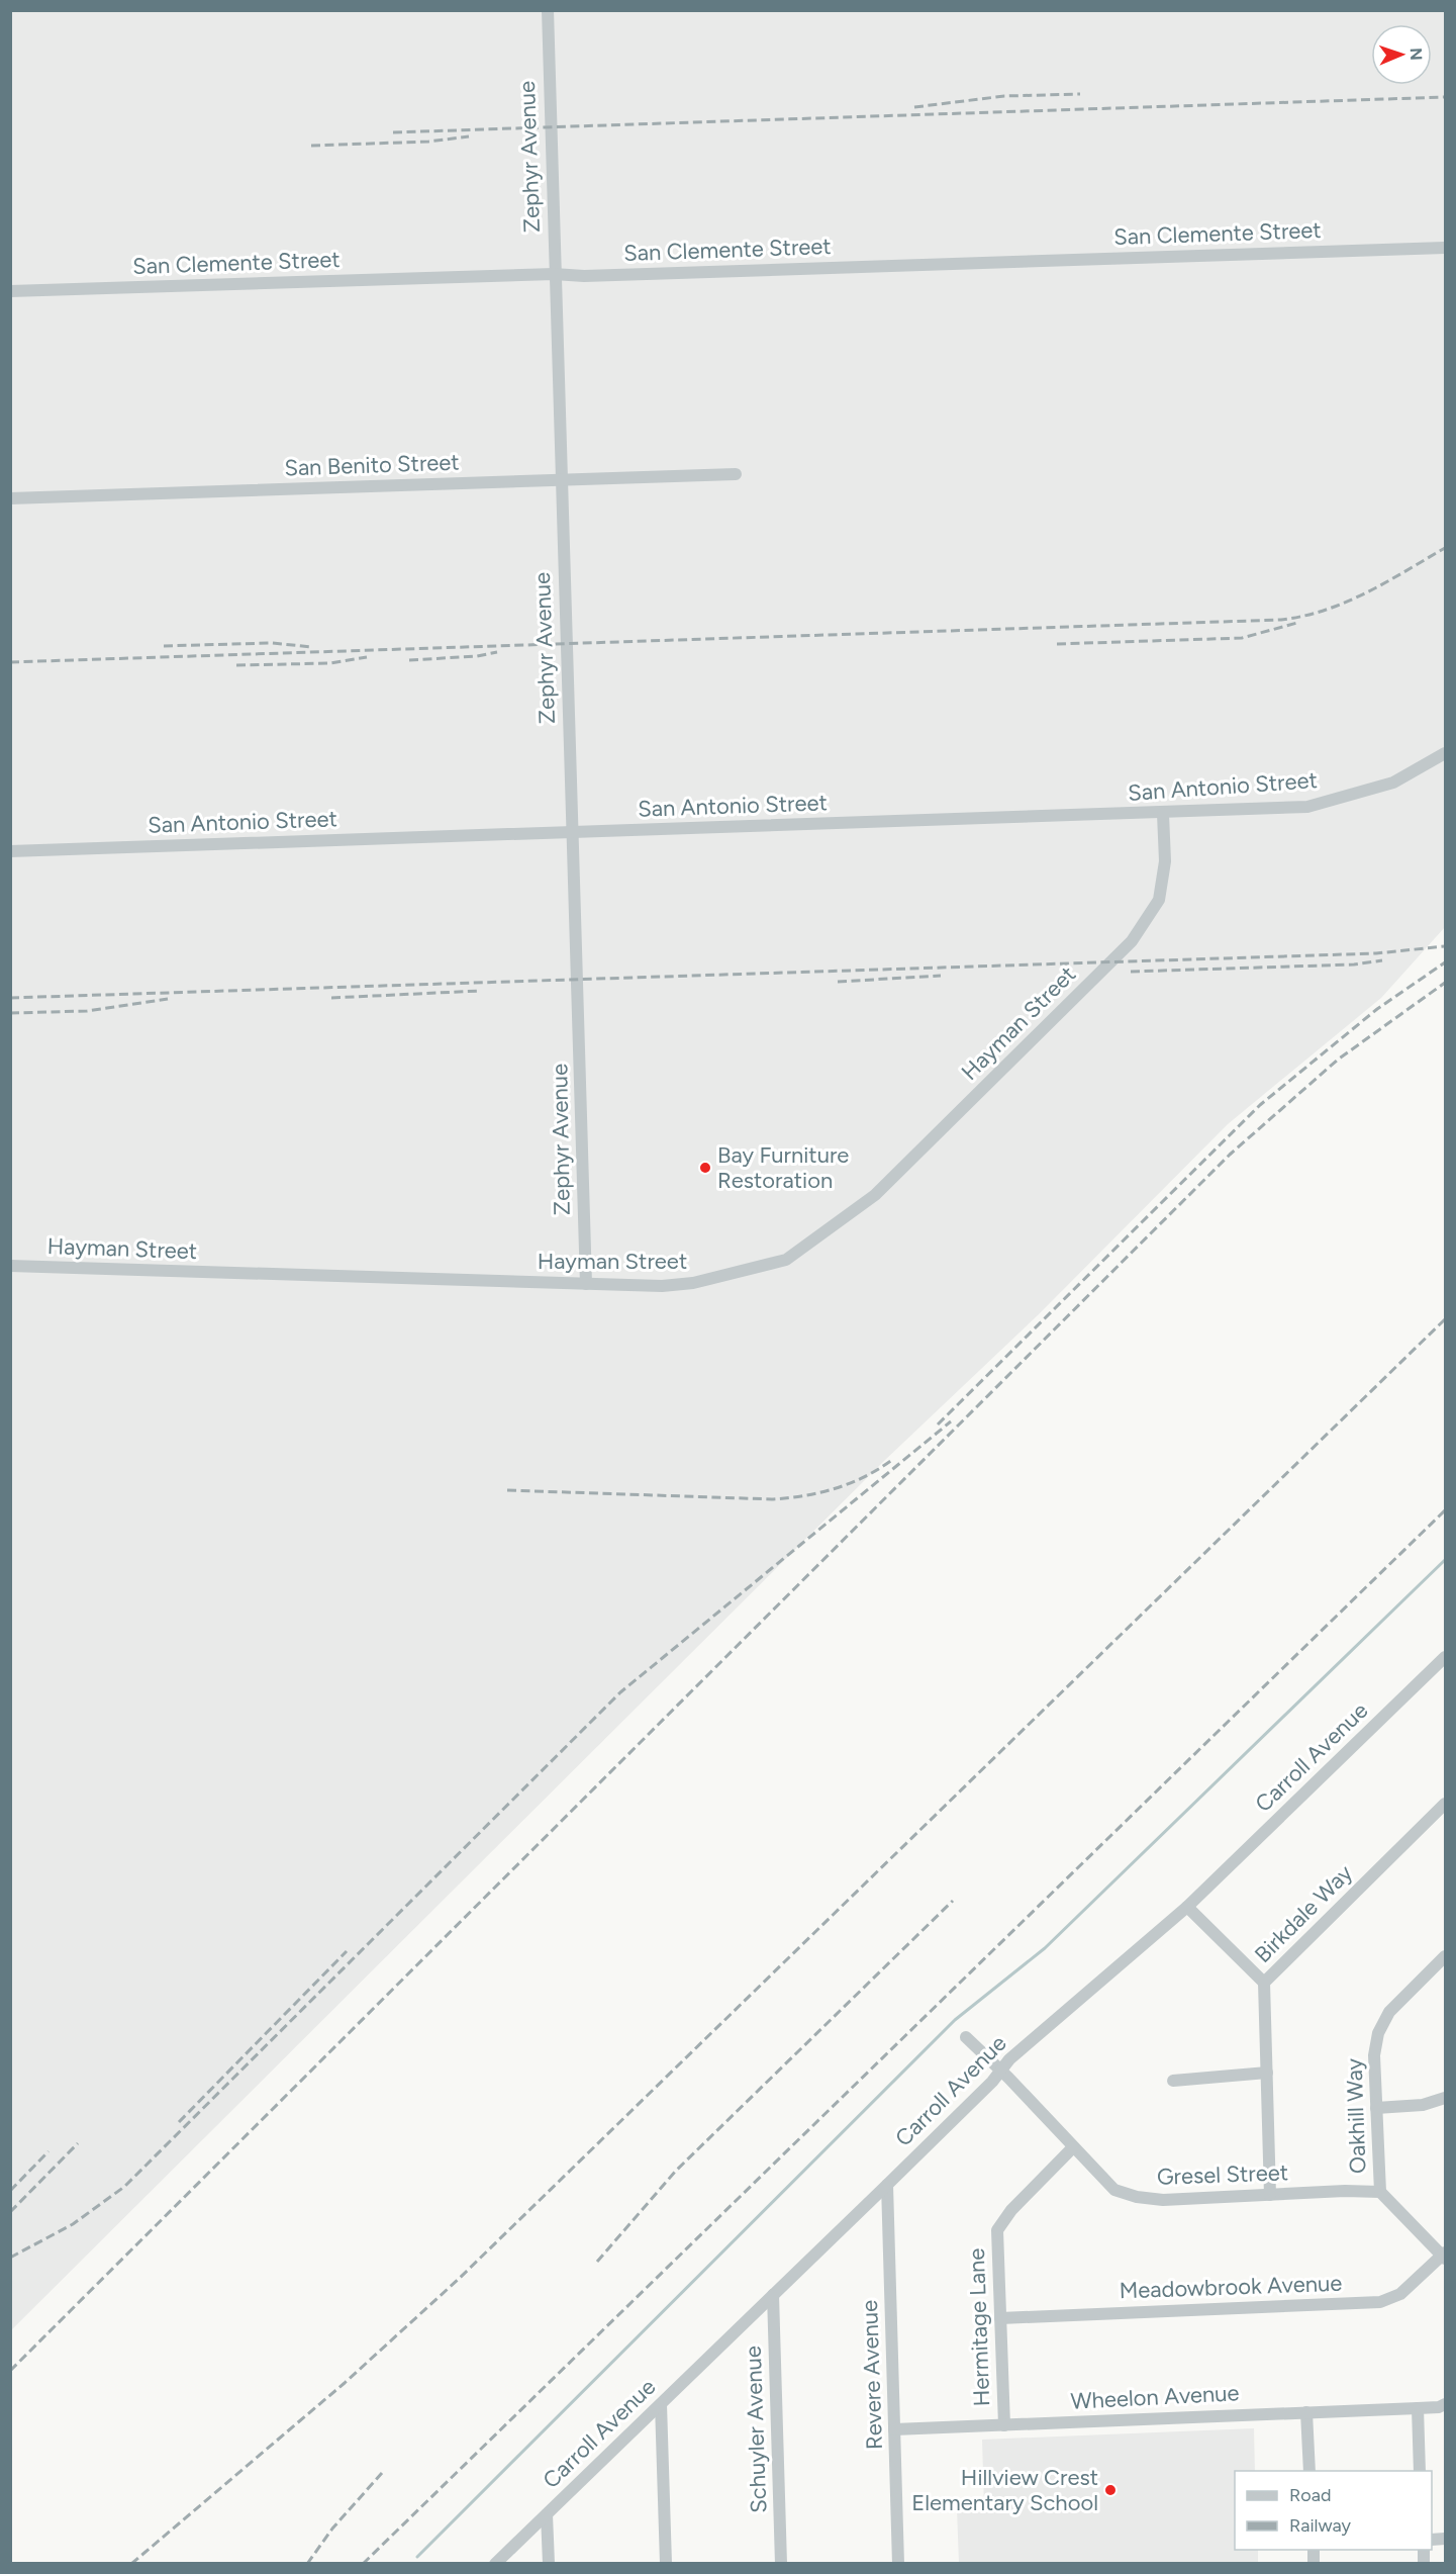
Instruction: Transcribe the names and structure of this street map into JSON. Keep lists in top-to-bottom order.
{
  "streets": {
    "street": [
      "Zephyr Avenue",
      "San Clemente Street",
      "San Benito Street",
      "San Antonio Street",
      "Hayman Street",
      "Carroll Avenue",
      "Birkdale Way",
      "Oakhill Way",
      "Gresel Street",
      "Meadowbrook Avenue",
      "Hermitage Lane",
      "Revere Avenue",
      "Wheelon Avenue",
      "Schuyler Avenue"
    ]
  },
  "crossings": [
    ["Zephyr Avenue", "San Clemente Street"],
    ["Zephyr Avenue", "San Benito Street"],
    ["Zephyr Avenue", "San Antonio Street"],
    ["Zephyr Avenue", "Hayman Street"],
    ["San Antonio Street", "Hayman Street"],
    ["Carroll Avenue", "Gresel Street"],
    ["Carroll Avenue", "Revere Avenue"],
    ["Carroll Avenue", "Schuyler Avenue"],
    ["Birkdale Way", "Gresel Street"],
    ["Oakhill Way", "Gresel Street"],
    ["Gresel Street", "Hermitage Lane"],
    ["Meadowbrook Avenue", "Hermitage Lane"],
    ["Hermitage Lane", "Wheelon Avenue"],
    ["Revere Avenue", "Wheelon Avenue"]
  ],
  "places": ["Bay Furniture Restoration", "Hillview Crest Elementary School"],
  "legend": ["Road", "Railway"],
  "north": "right"
}
